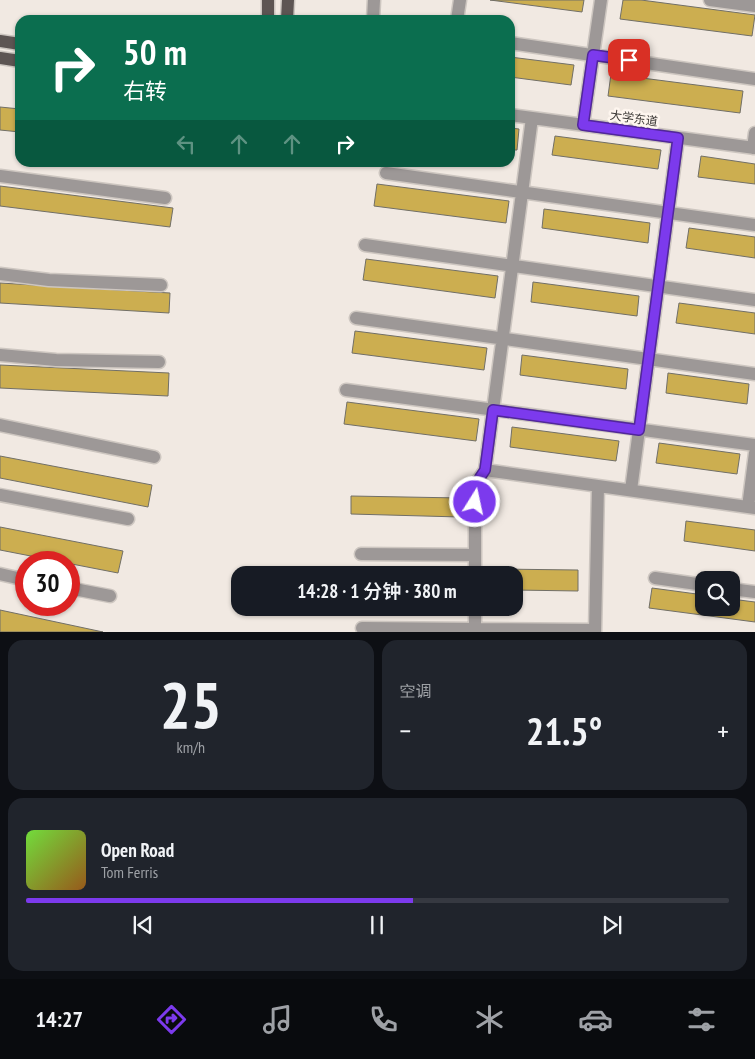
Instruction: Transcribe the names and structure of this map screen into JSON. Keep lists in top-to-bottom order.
{
  "streets": {
    "street": ["大学东道"]
  },
  "page": {
    "turn": ["50 m", "右转"],
    "limit": "30",
    "trip": "14:28 · 1 分钟 · 380 m",
    "tile": [
      ["25", "km/h"],
      "空调"
    ],
    "heat": ["−", "21.5°", "+"],
    "song": ["Open Road", "Tom Ferris"],
    "tabs": "14:27"
  }
}
